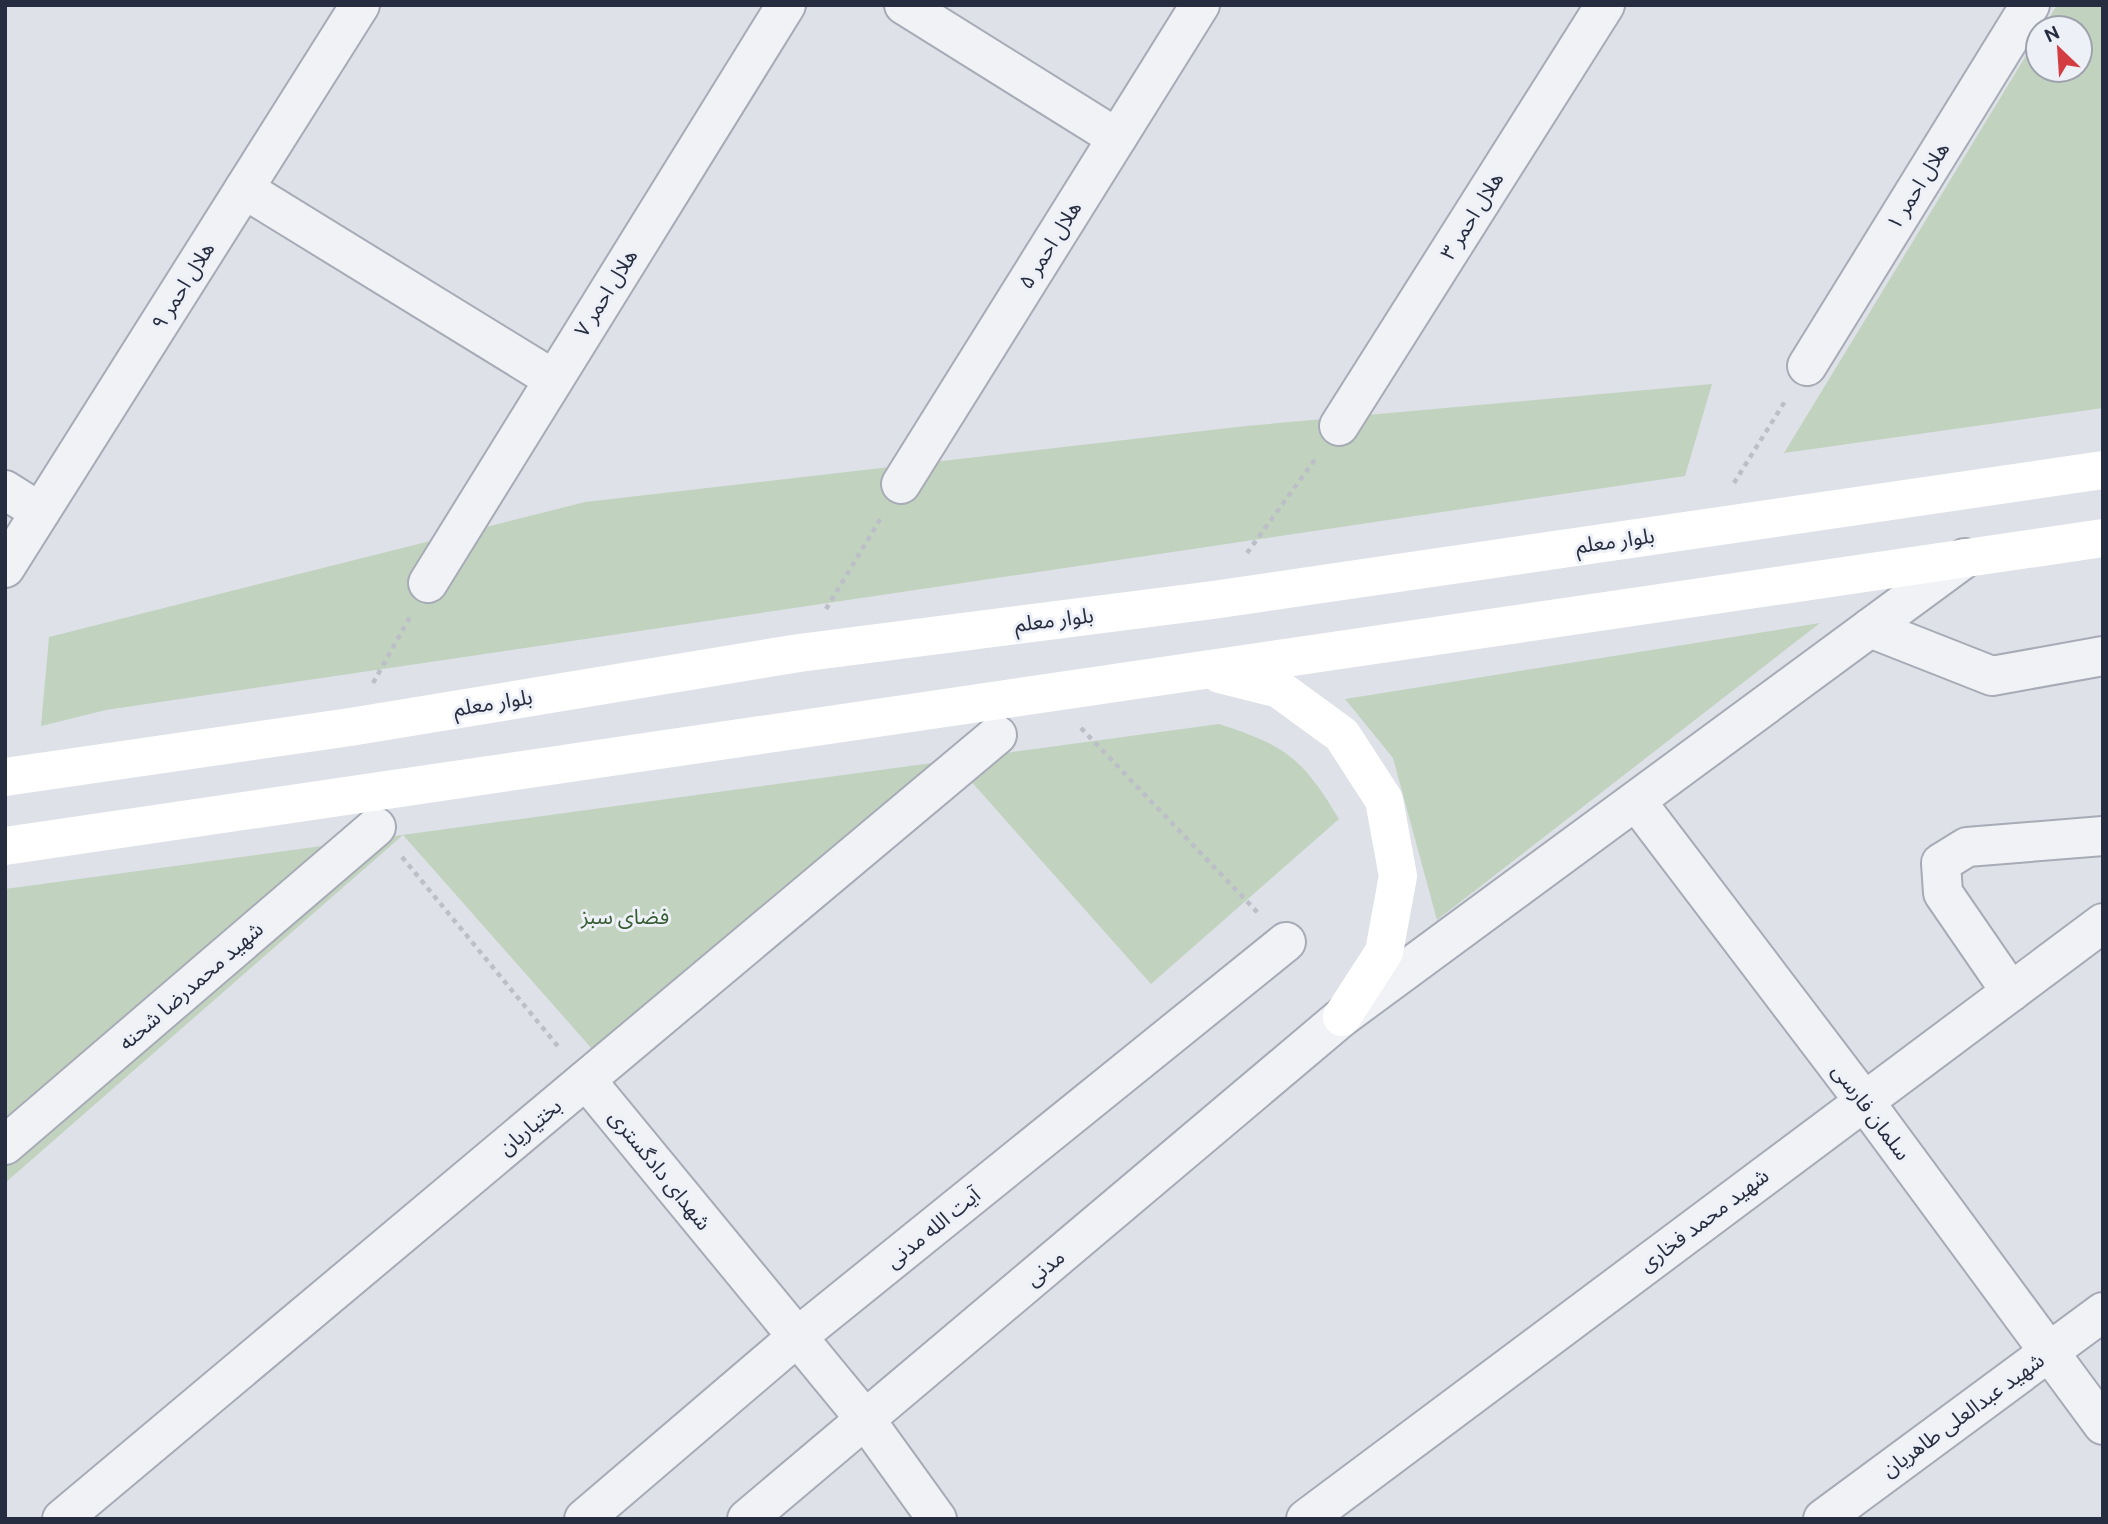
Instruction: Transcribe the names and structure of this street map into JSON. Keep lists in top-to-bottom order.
{
  "streets": {
    "main road": ["بلوار معلم"],
    "street": [
      "هلال احمر ۱",
      "هلال احمر ۳",
      "هلال احمر ۵",
      "هلال احمر ۹",
      "هلال احمر ۷",
      "شهید محمدرضا شحنه",
      "سلمان فارسی",
      "بختیاریان",
      "شهدای دادگستری",
      "شهید محمد فخاری",
      "آیت الله مدنی",
      "مدنی",
      "شهید عبدالعلی طاهریان"
    ]
  },
  "crossings": [
    ["سلمان فارسی", "شهید محمد فخاری"],
    ["سلمان فارسی", "مدنی"],
    ["سلمان فارسی", "شهید عبدالعلی طاهریان"],
    ["بختیاریان", "شهدای دادگستری"],
    ["شهدای دادگستری", "آیت الله مدنی"],
    ["شهدای دادگستری", "مدنی"]
  ],
  "parks": ["فضای سبز"],
  "north": "top left"
}
